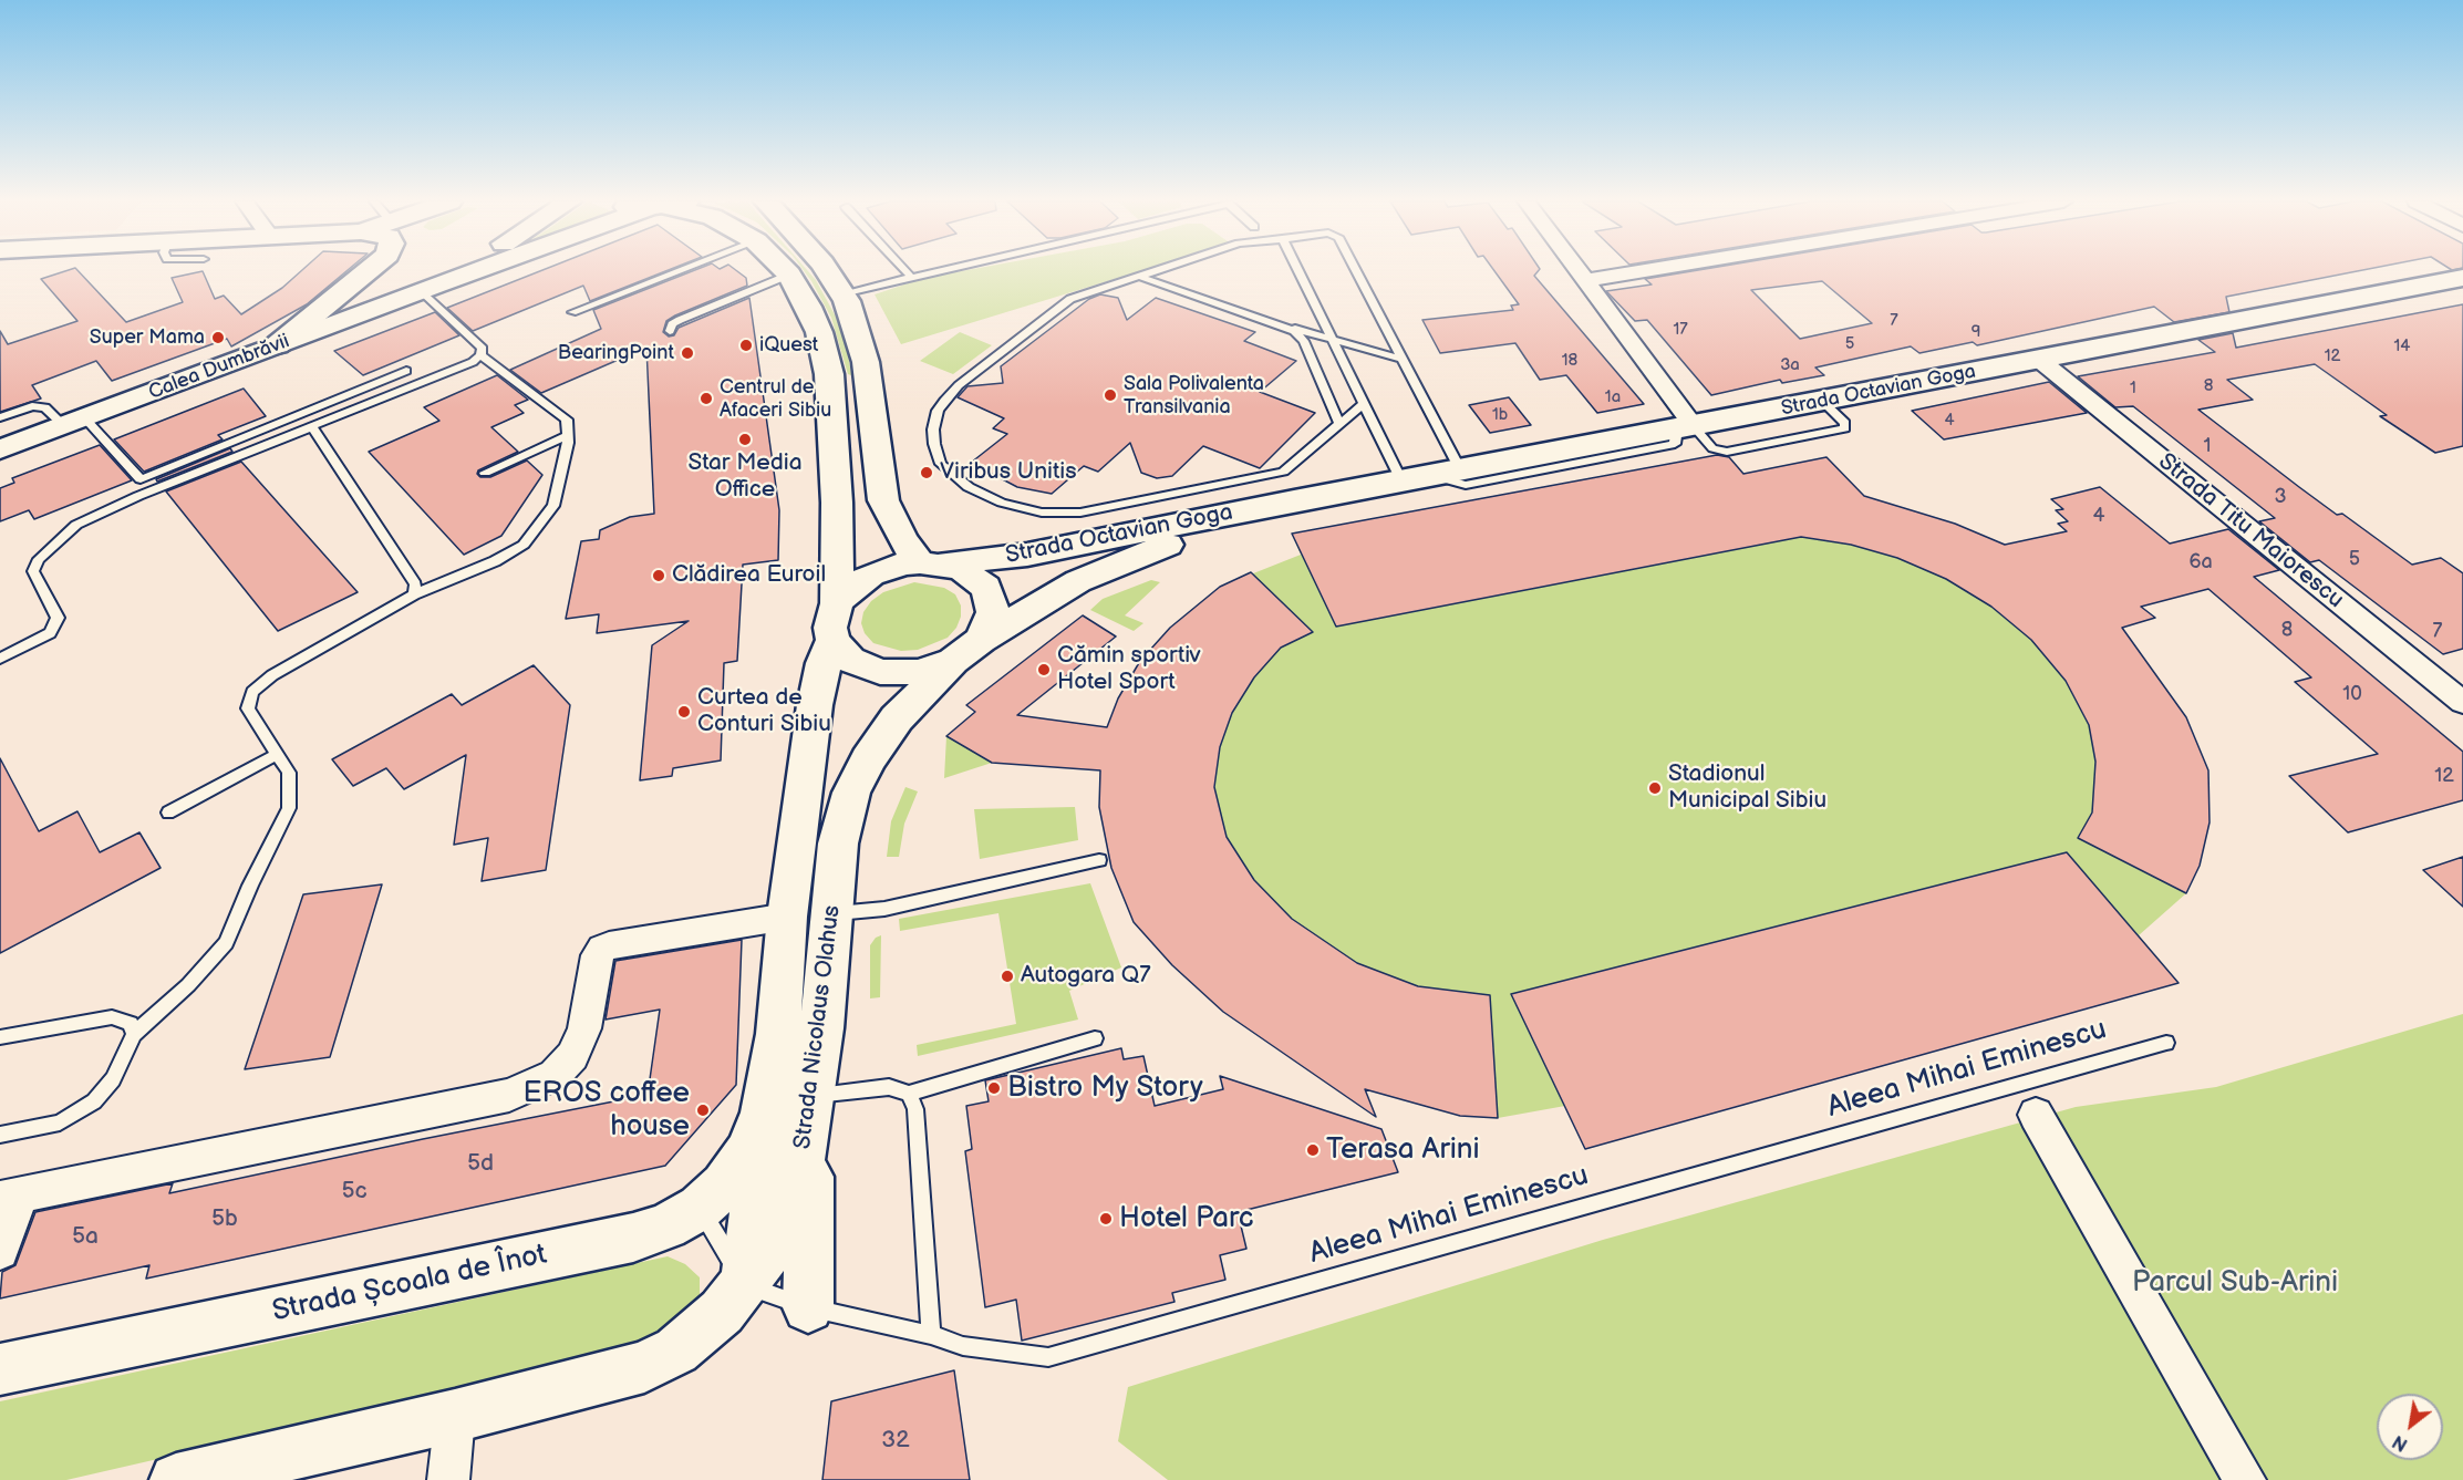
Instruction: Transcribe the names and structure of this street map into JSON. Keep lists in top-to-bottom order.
{
  "streets": {
    "main road": [
      "Calea Dumbrăvii",
      "Strada Octavian Goga",
      "Strada Nicolaus Olahus",
      "Strada Școala de Înot"
    ],
    "street": ["Strada Titu Maiorescu"],
    "lane": ["Aleea Mihai Eminescu"]
  },
  "crossings": [
    ["Strada Octavian Goga", "Strada Titu Maiorescu"],
    ["Strada Octavian Goga", "Strada Nicolaus Olahus"],
    ["Strada Nicolaus Olahus", "Aleea Mihai Eminescu"],
    ["Strada Nicolaus Olahus", "Strada Școala de Înot"]
  ],
  "parks": ["Parcul Sub-Arini"],
  "places": [
    "Super Mama",
    "iQuest",
    "BearingPoint",
    "Sala Polivalenta Transilvania",
    "Centrul de Afaceri Sibiu",
    "Star Media Office",
    "Viribus Unitis",
    "Clădirea Euroil",
    "Cămin sportiv Hotel Sport",
    "Curtea de Conturi Sibiu",
    "Stadionul Municipal Sibiu",
    "Autogara Q7",
    "Bistro My Story",
    "EROS coffee house",
    "Terasa Arini",
    "Hotel Parc"
  ],
  "house_numbers": [
    "7",
    "17",
    "9",
    "5",
    "14",
    "12",
    "18",
    "3a",
    "8",
    "1",
    "1a",
    "1b",
    "4",
    "1",
    "3",
    "4",
    "5",
    "6a",
    "8",
    "7",
    "10",
    "12",
    "5d",
    "5c",
    "5b",
    "5a",
    "32"
  ],
  "north": "bottom left"
}
